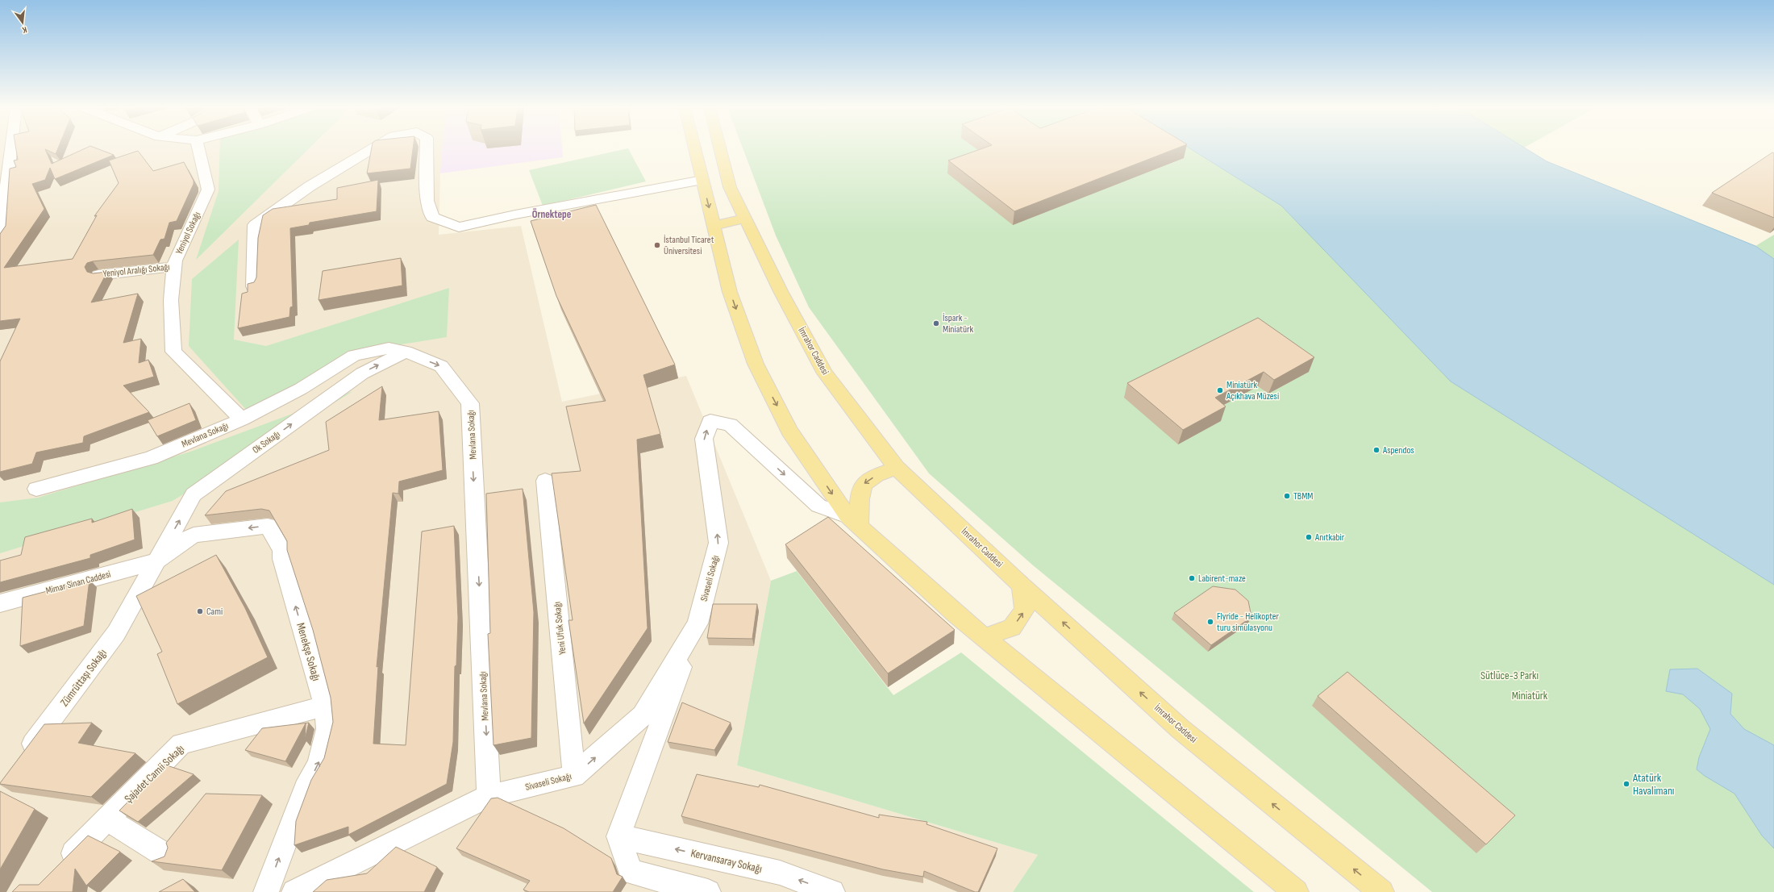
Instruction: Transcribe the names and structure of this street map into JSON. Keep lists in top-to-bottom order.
{
  "streets": {
    "main road": ["İmrahor Caddesi"],
    "street": [
      "Yeniyol Sokağı",
      "Yeniyol Aralığı Sokağı",
      "Mevlana Sokağı",
      "Ok Sokağı",
      "Sivaseli Sokağı",
      "Mimar Sinan Caddesi",
      "Yeni Ufuk Sokağı",
      "Menekşe Sokağı",
      "Zümrüttaşı Sokağı",
      "Şajadet Camii Sokağı",
      "Kervansaray Sokağı"
    ]
  },
  "crossings": [
    ["Yeniyol Sokağı", "Yeniyol Aralığı Sokağı"],
    ["Yeniyol Sokağı", "Mevlana Sokağı"],
    ["Mevlana Sokağı", "Ok Sokağı"],
    ["Mevlana Sokağı", "Sivaseli Sokağı"],
    ["Ok Sokağı", "Mimar Sinan Caddesi"],
    ["Ok Sokağı", "Menekşe Sokağı"],
    ["Ok Sokağı", "Zümrüttaşı Sokağı"],
    ["Sivaseli Sokağı", "Yeni Ufuk Sokağı"],
    ["Mimar Sinan Caddesi", "Menekşe Sokağı"],
    ["Mimar Sinan Caddesi", "Zümrüttaşı Sokağı"],
    ["Menekşe Sokağı", "Zümrüttaşı Sokağı"],
    ["Menekşe Sokağı", "Şajadet Camii Sokağı"]
  ],
  "one_way": ["Mevlana Sokağı", "Ok Sokağı", "Kervansaray Sokağı"],
  "districts": ["Örnektepe"],
  "parks": ["Sütlüce-3 Parkı", "Miniatürk"],
  "places": [
    "İstanbul Ticaret Üniversitesi",
    "İspark - Miniatürk",
    "Miniatürk Açıkhava Müzesi",
    "Aspendos",
    "TBMM",
    "Anıtkabir",
    "Labirent-maze",
    "Cami",
    "Flyride - Helikopter turu simülasyonu",
    "Atatürk Havalimanı"
  ],
  "north": "bottom"
}
